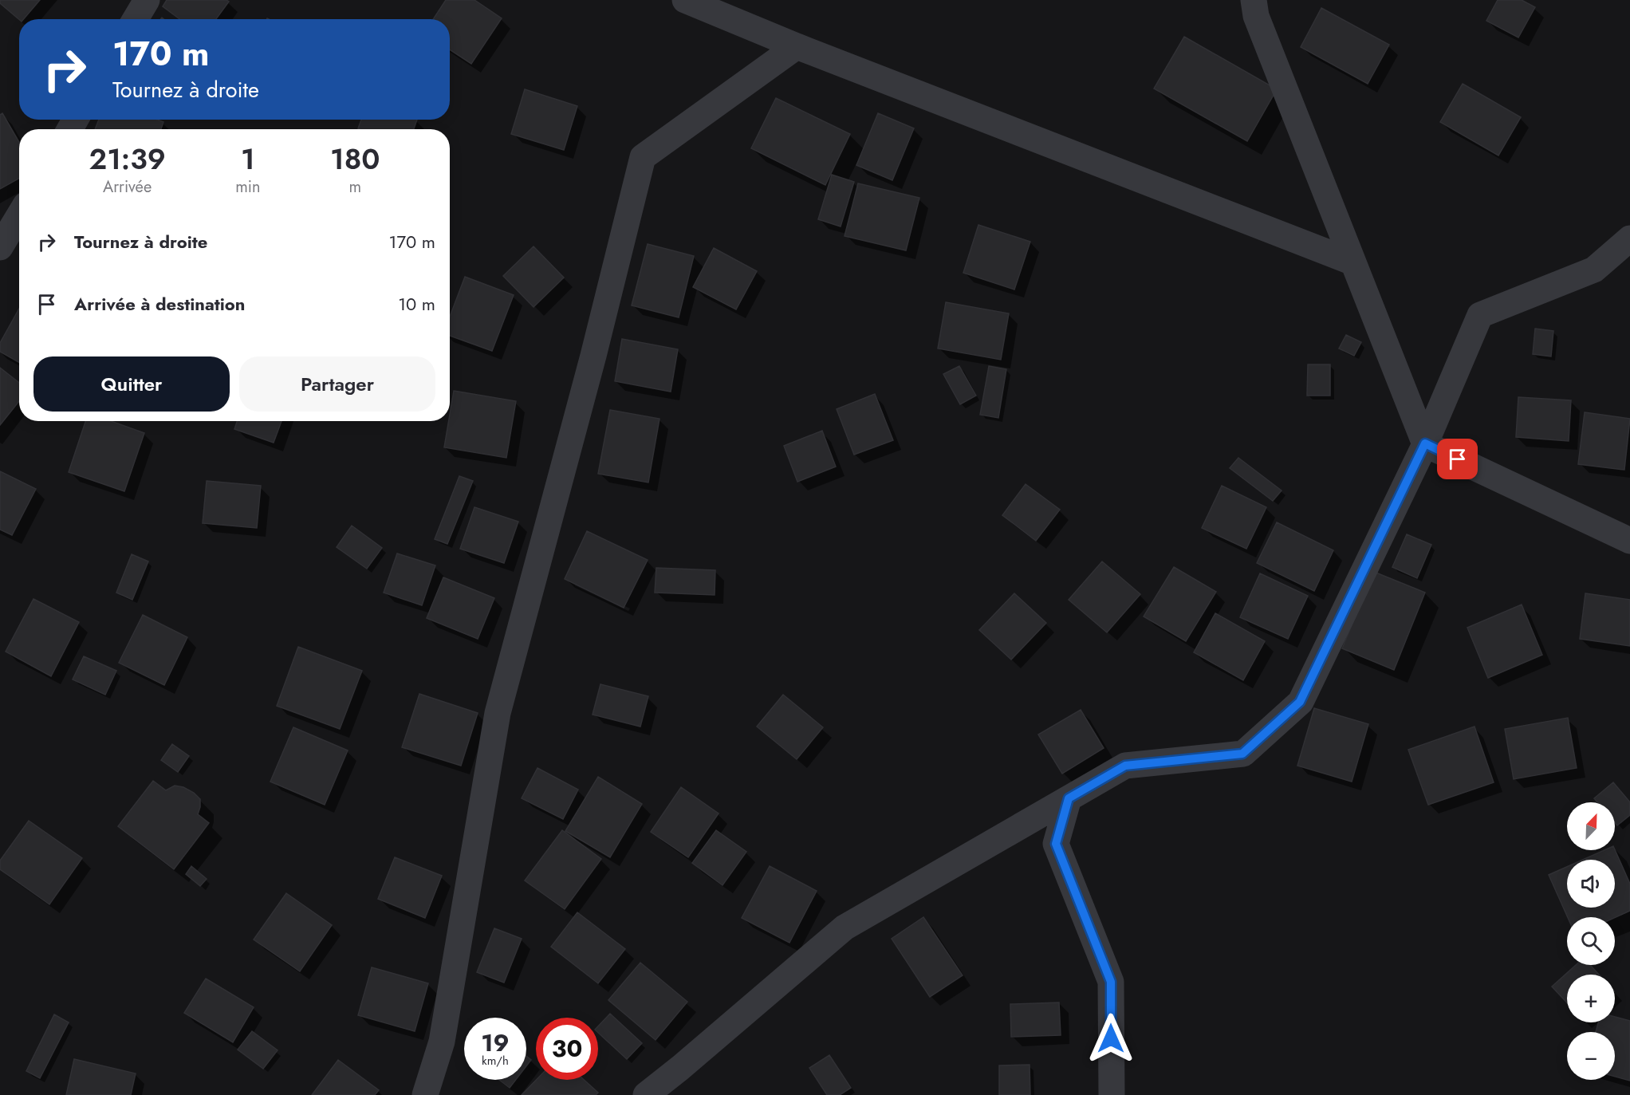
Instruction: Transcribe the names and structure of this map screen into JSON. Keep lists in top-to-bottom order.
{
  "north": "top right",
  "page": {
    "turn": ["170 m", "Tournez à droite"],
    "eta": [
      "21:39",
      "Arrivée",
      "1",
      "min",
      "180",
      "m"
    ],
    "list": [
      {
        "name": "Tournez à droite",
        "value": "170 m"
      },
      {
        "name": "Arrivée à destination",
        "value": "10 m"
      }
    ],
    "buttons": ["Quitter", "Partager"],
    "map_buttons": ["+", "−"],
    "speed": "19 km/h",
    "limit": "30"
  }
}
